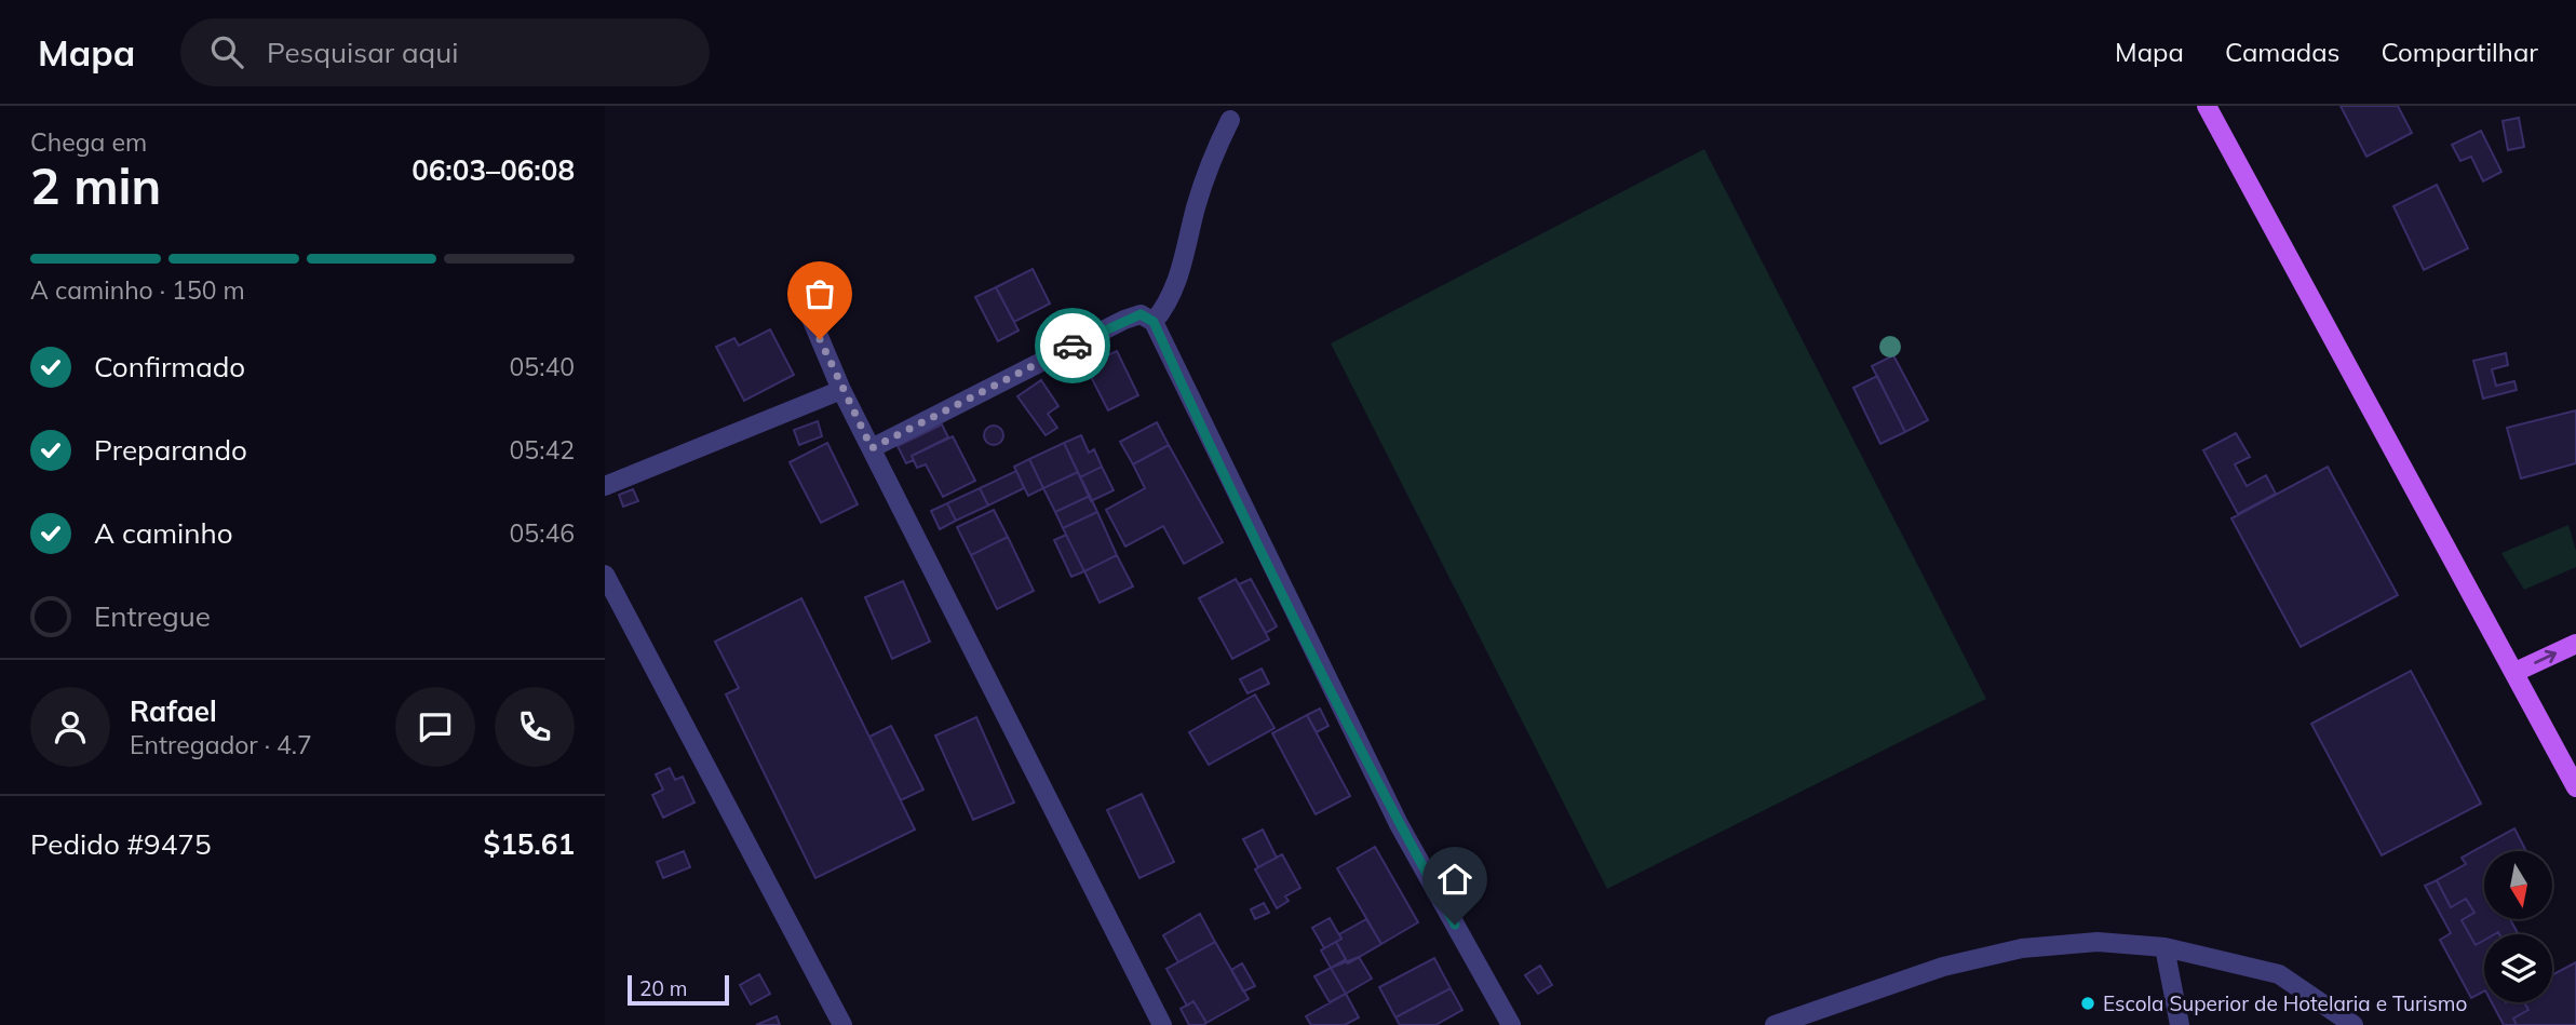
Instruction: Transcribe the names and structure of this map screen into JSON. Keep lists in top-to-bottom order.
{
  "places": ["Escola Superior de Hotelaria e Turismo"],
  "scale_bar": "20 m",
  "north": "bottom",
  "page": {
    "header": "Mapa",
    "search": "Pesquisar aqui",
    "nav": ["Mapa", "Camadas", "Compartilhar"],
    "heading": ["2 min", "Chega em", "06:03–06:08"],
    "panel": [
      "Rafael",
      "Entregador · 4.7",
      "Pedido #9475",
      "$15.61"
    ],
    "bar": "A caminho · 150 m",
    "list": [
      ["Confirmado", "05:40"],
      ["Preparando", "05:42"],
      ["A caminho", "05:46"],
      "Entregue"
    ],
    "scale": "20 m"
  }
}
